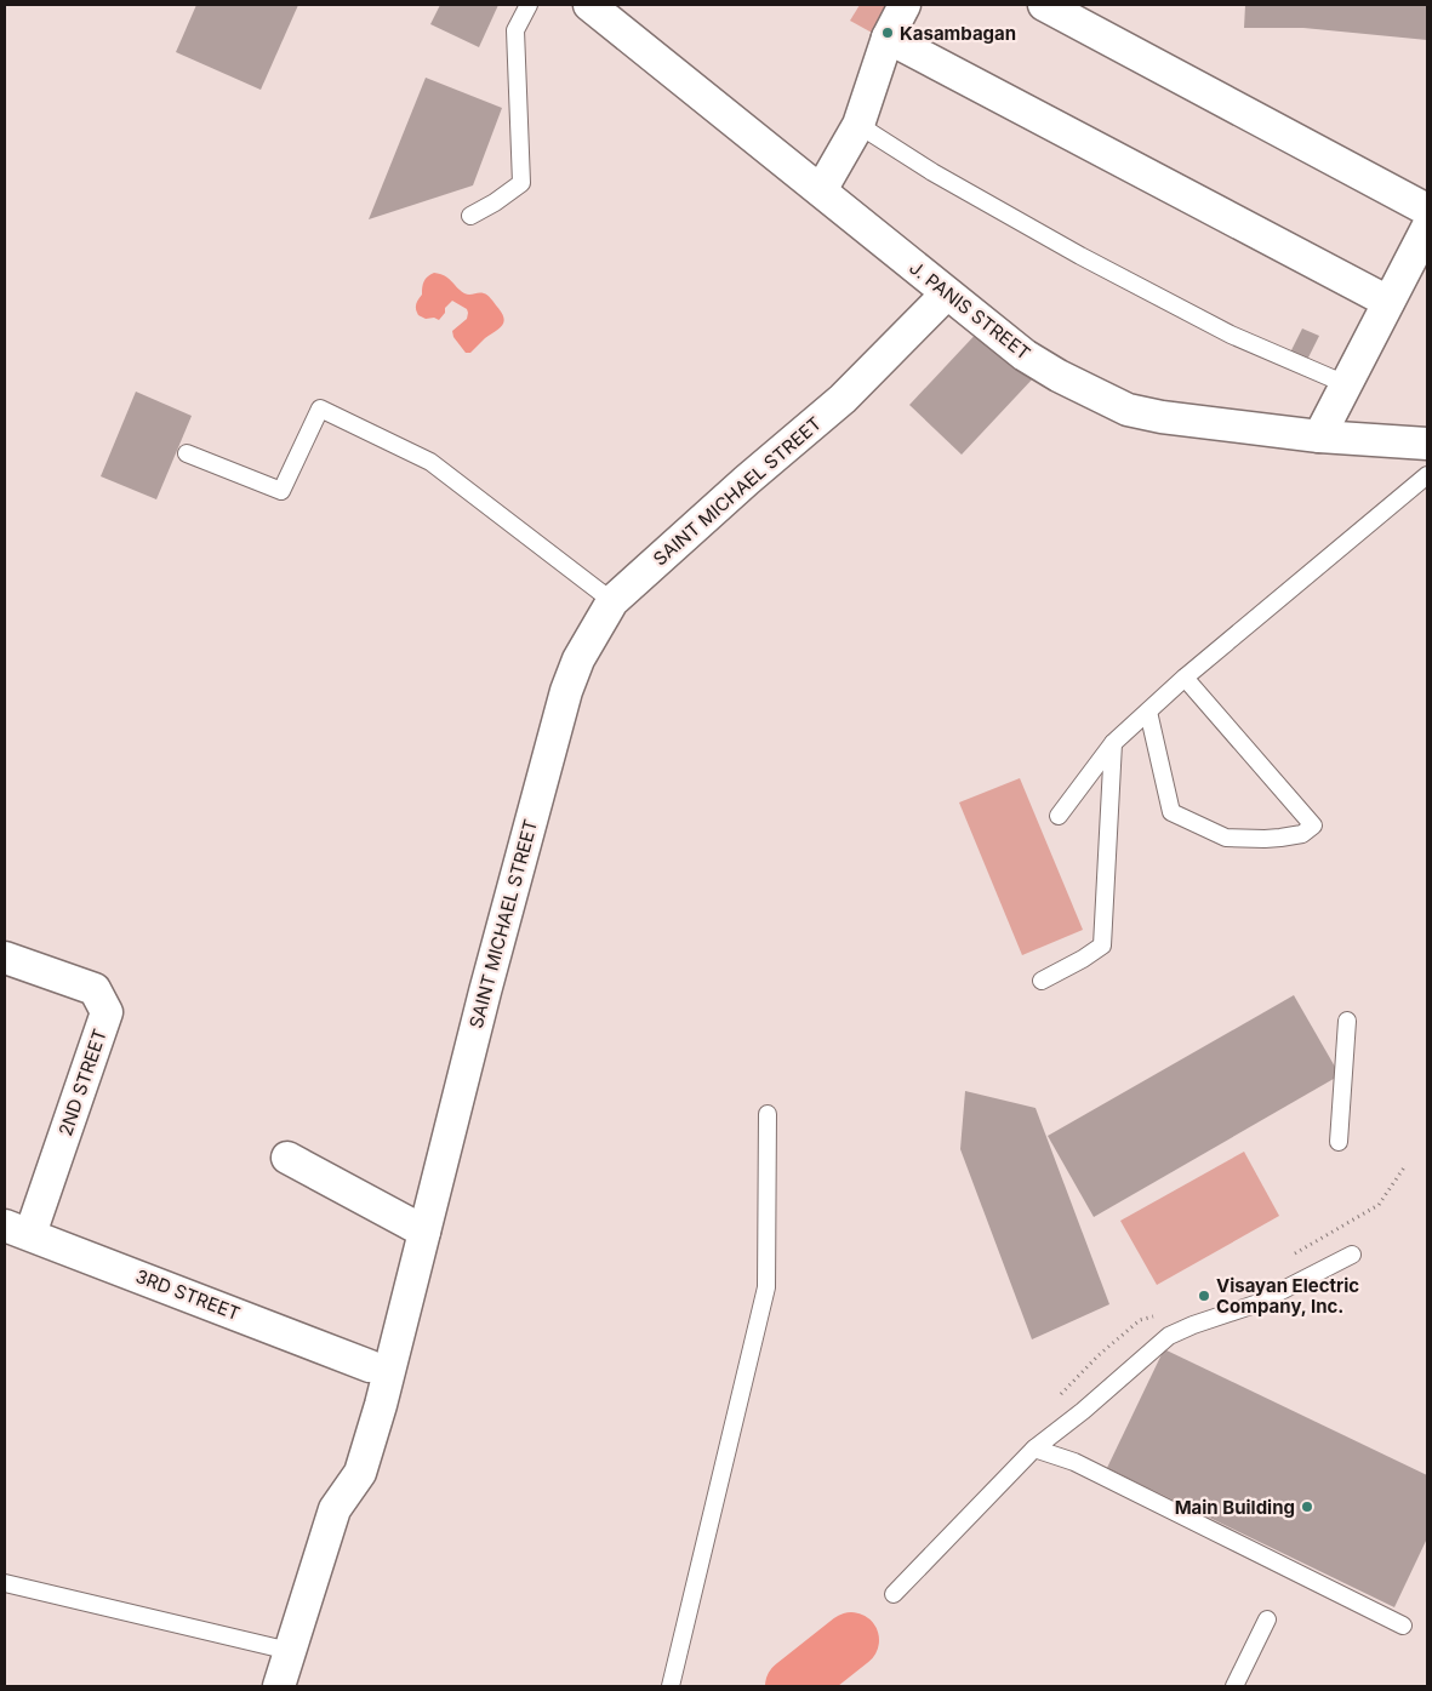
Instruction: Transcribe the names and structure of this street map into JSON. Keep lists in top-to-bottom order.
{
  "streets": {
    "street": [
      "J. PANIS STREET",
      "SAINT MICHAEL STREET",
      "2ND STREET",
      "3RD STREET"
    ]
  },
  "crossings": [
    ["J. PANIS STREET", "SAINT MICHAEL STREET"],
    ["2ND STREET", "3RD STREET"]
  ],
  "places": ["Kasambagan", "Visayan Electric Company, Inc.", "Main Building"]
}
